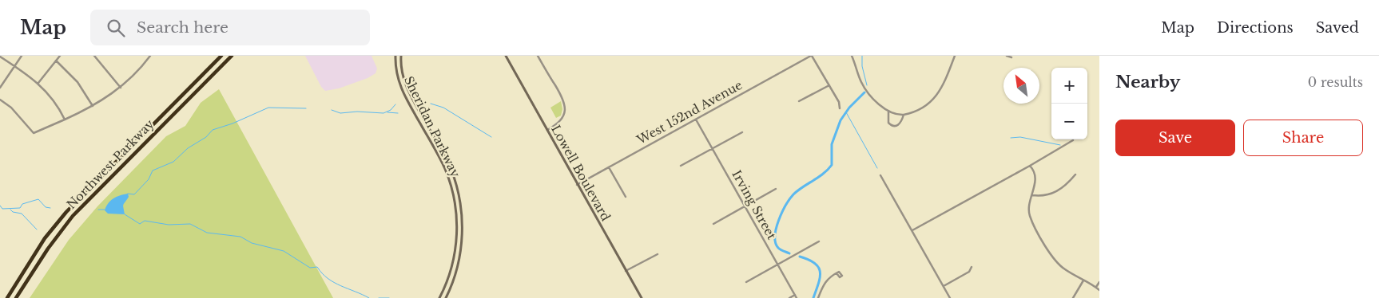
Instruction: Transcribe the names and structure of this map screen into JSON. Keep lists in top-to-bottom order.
{
  "streets": {
    "highway": ["Northwest Parkway"],
    "main road": ["Sheridan Parkway", "Lowell Boulevard"],
    "street": ["West 152nd Avenue", "Irving Street"]
  },
  "crossings": [
    ["West 152nd Avenue", "Lowell Boulevard"],
    ["West 152nd Avenue", "Irving Street"]
  ],
  "north": "top left",
  "page": {
    "header": "Map",
    "search": "Search here",
    "nav": ["Map", "Directions", "Saved"],
    "heading": ["Nearby", "0 results"],
    "map_buttons": ["+", "−"],
    "buttons": ["Save", "Share"]
  }
}
